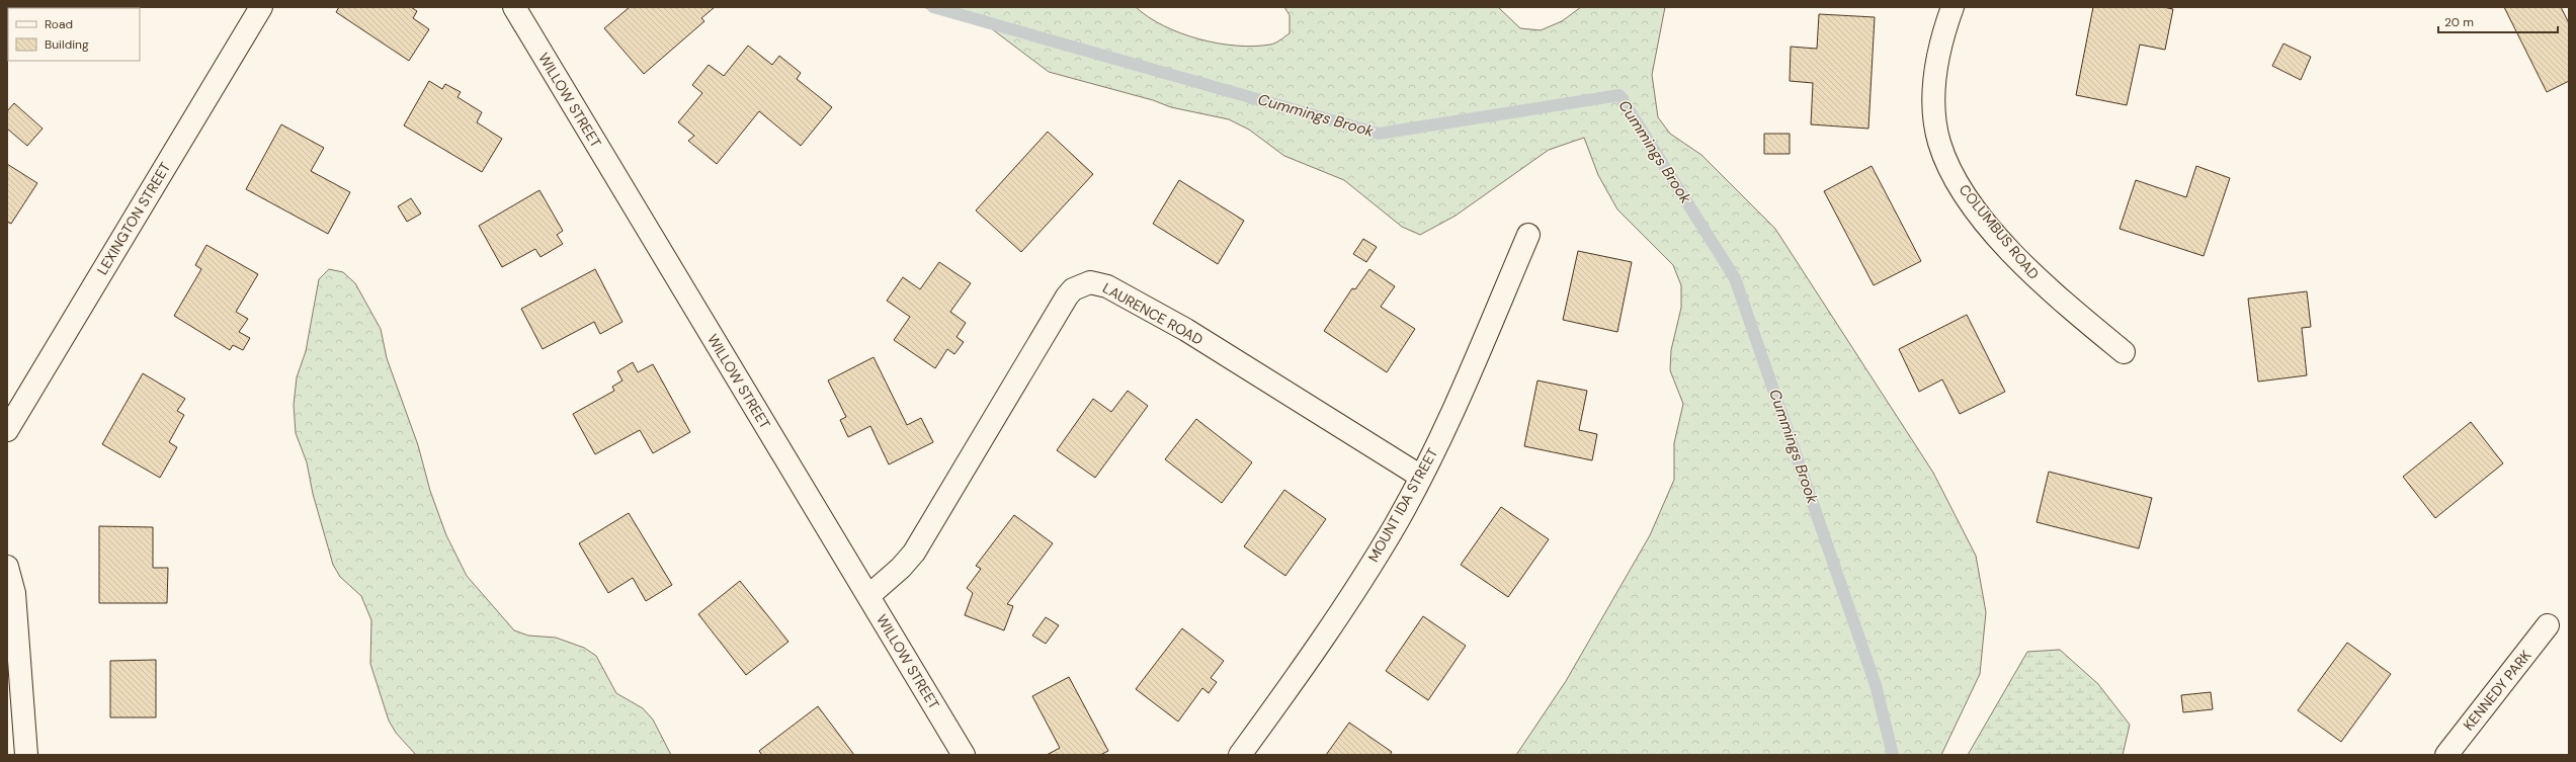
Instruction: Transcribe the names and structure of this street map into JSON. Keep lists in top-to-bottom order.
{
  "streets": {
    "street": [
      "WILLOW STREET",
      "LEXINGTON STREET",
      "COLUMBUS ROAD",
      "LAURENCE ROAD",
      "MOUNT IDA STREET",
      "KENNEDY PARK"
    ]
  },
  "crossings": [
    ["WILLOW STREET", "LAURENCE ROAD"],
    ["LAURENCE ROAD", "MOUNT IDA STREET"]
  ],
  "water": ["Cummings Brook"],
  "legend": ["Road", "Building"],
  "scale_bar": "20 m"
}
